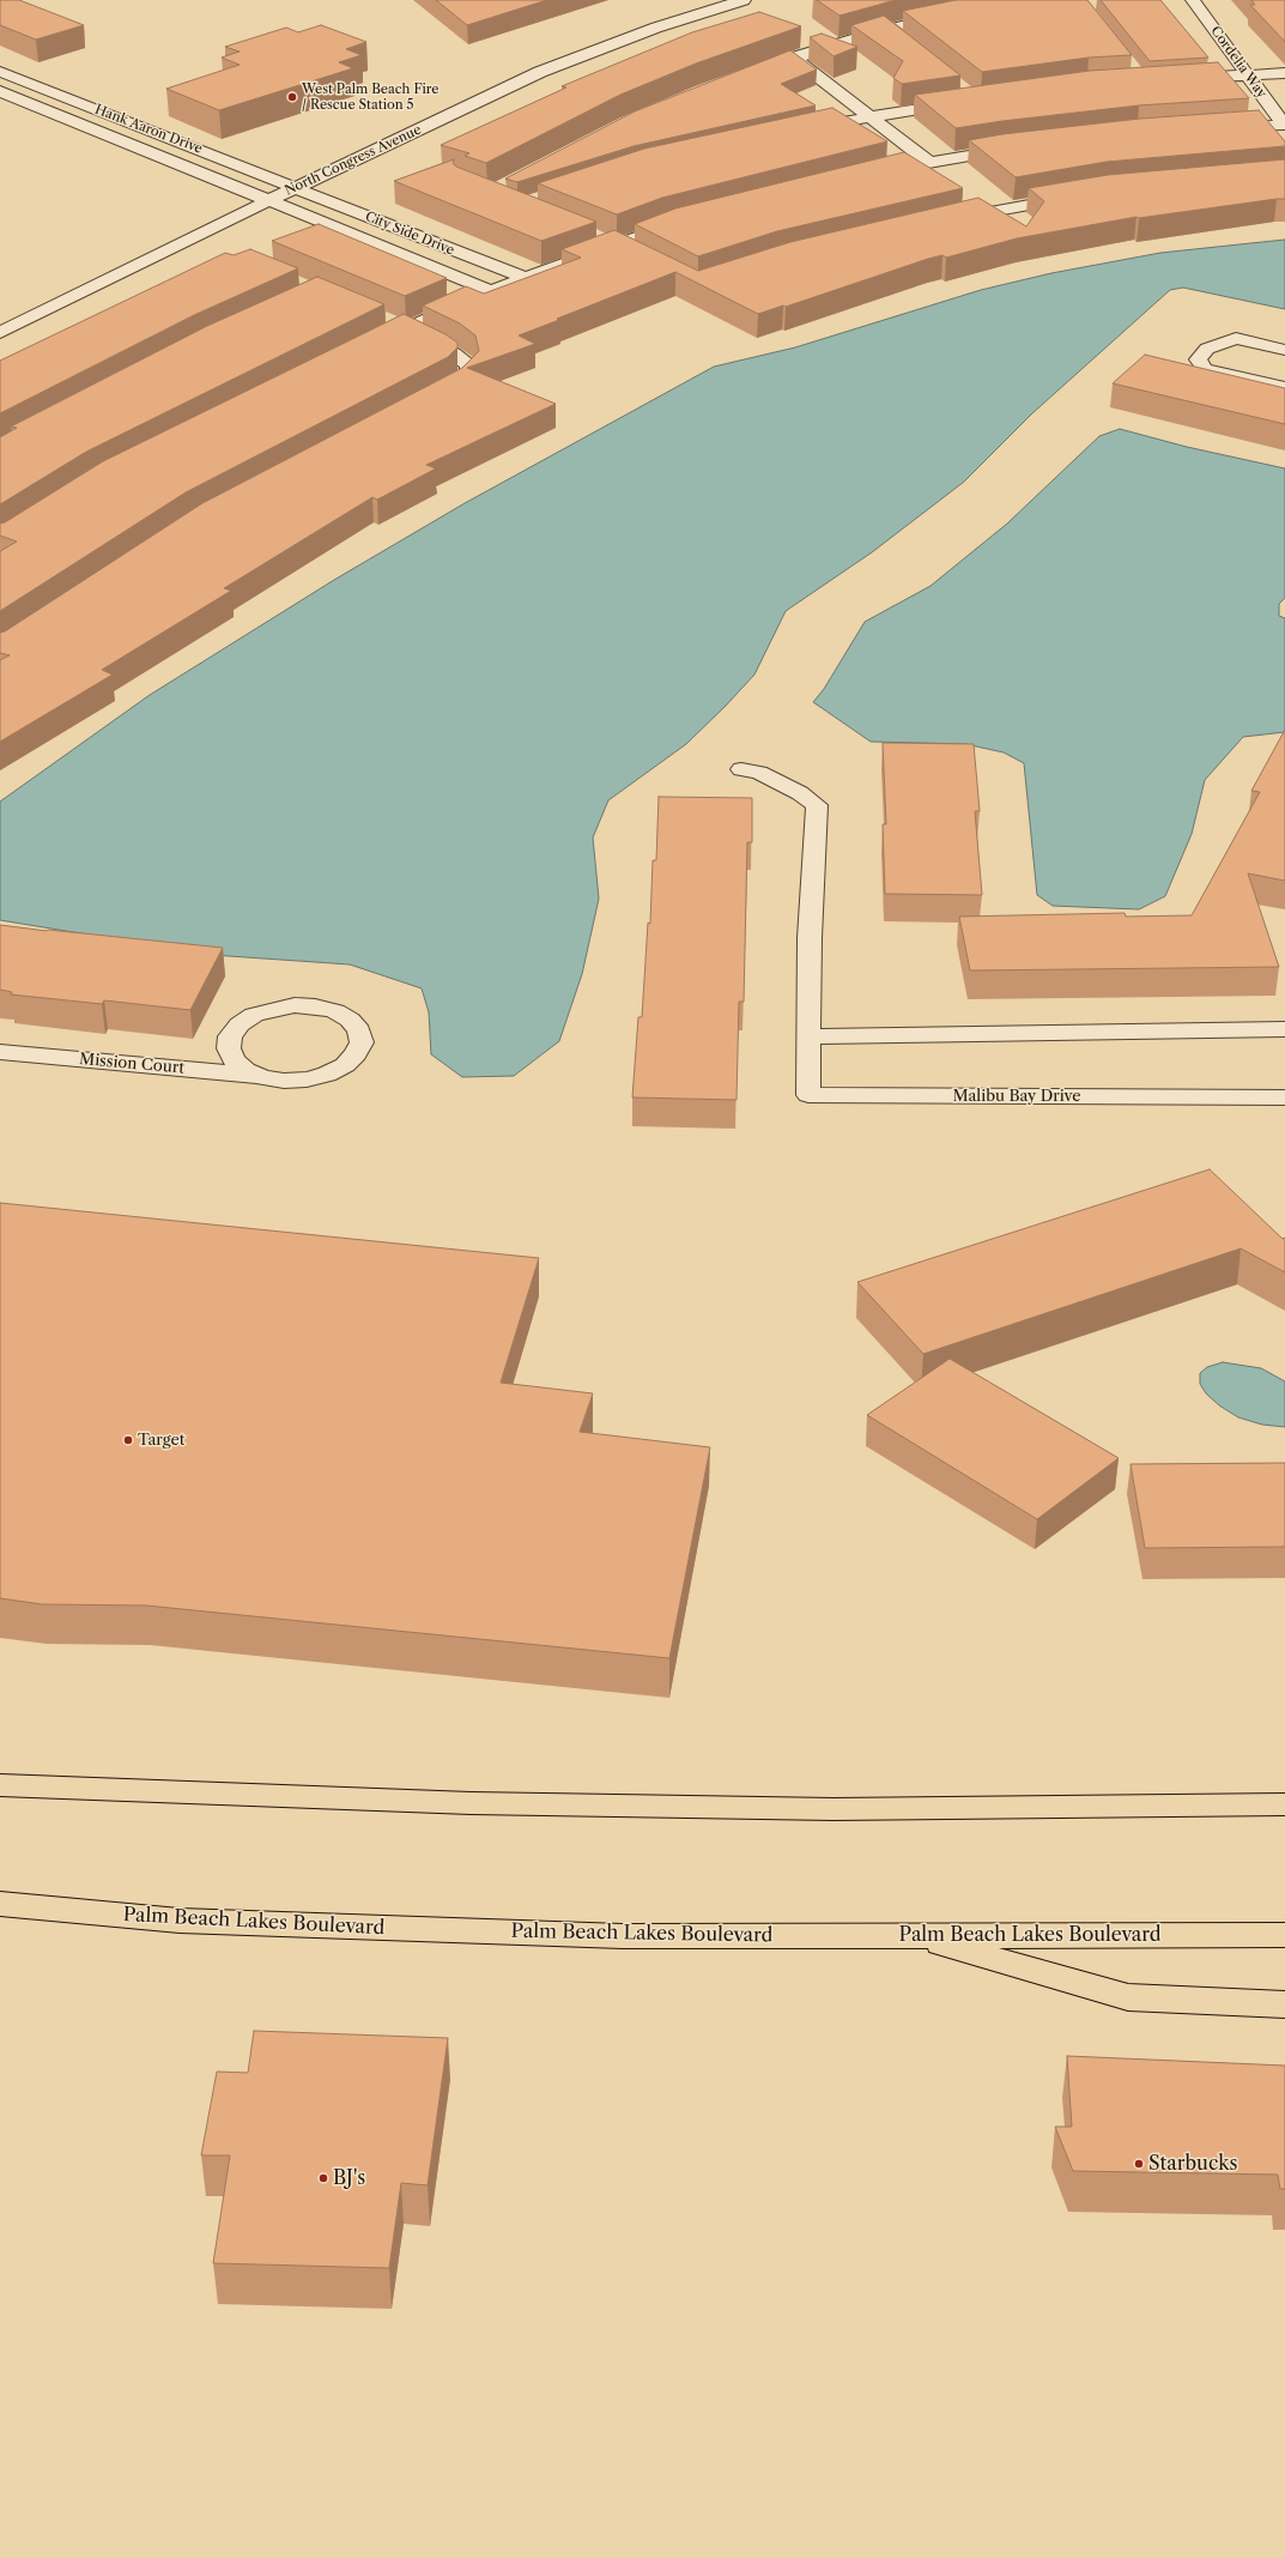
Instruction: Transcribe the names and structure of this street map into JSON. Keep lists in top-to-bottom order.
{
  "streets": {
    "main road": ["Palm Beach Lakes Boulevard"],
    "street": [
      "Cordelia Way",
      "Hank Aaron Drive",
      "North Congress Avenue",
      "City Side Drive",
      "Mission Court",
      "Malibu Bay Drive"
    ]
  },
  "crossings": [
    ["Hank Aaron Drive", "North Congress Avenue"],
    ["Hank Aaron Drive", "City Side Drive"],
    ["North Congress Avenue", "City Side Drive"]
  ],
  "places": [
    "West Palm Beach Fire / Rescue Station 5",
    "Target",
    "Starbucks",
    "BJ's"
  ]
}
